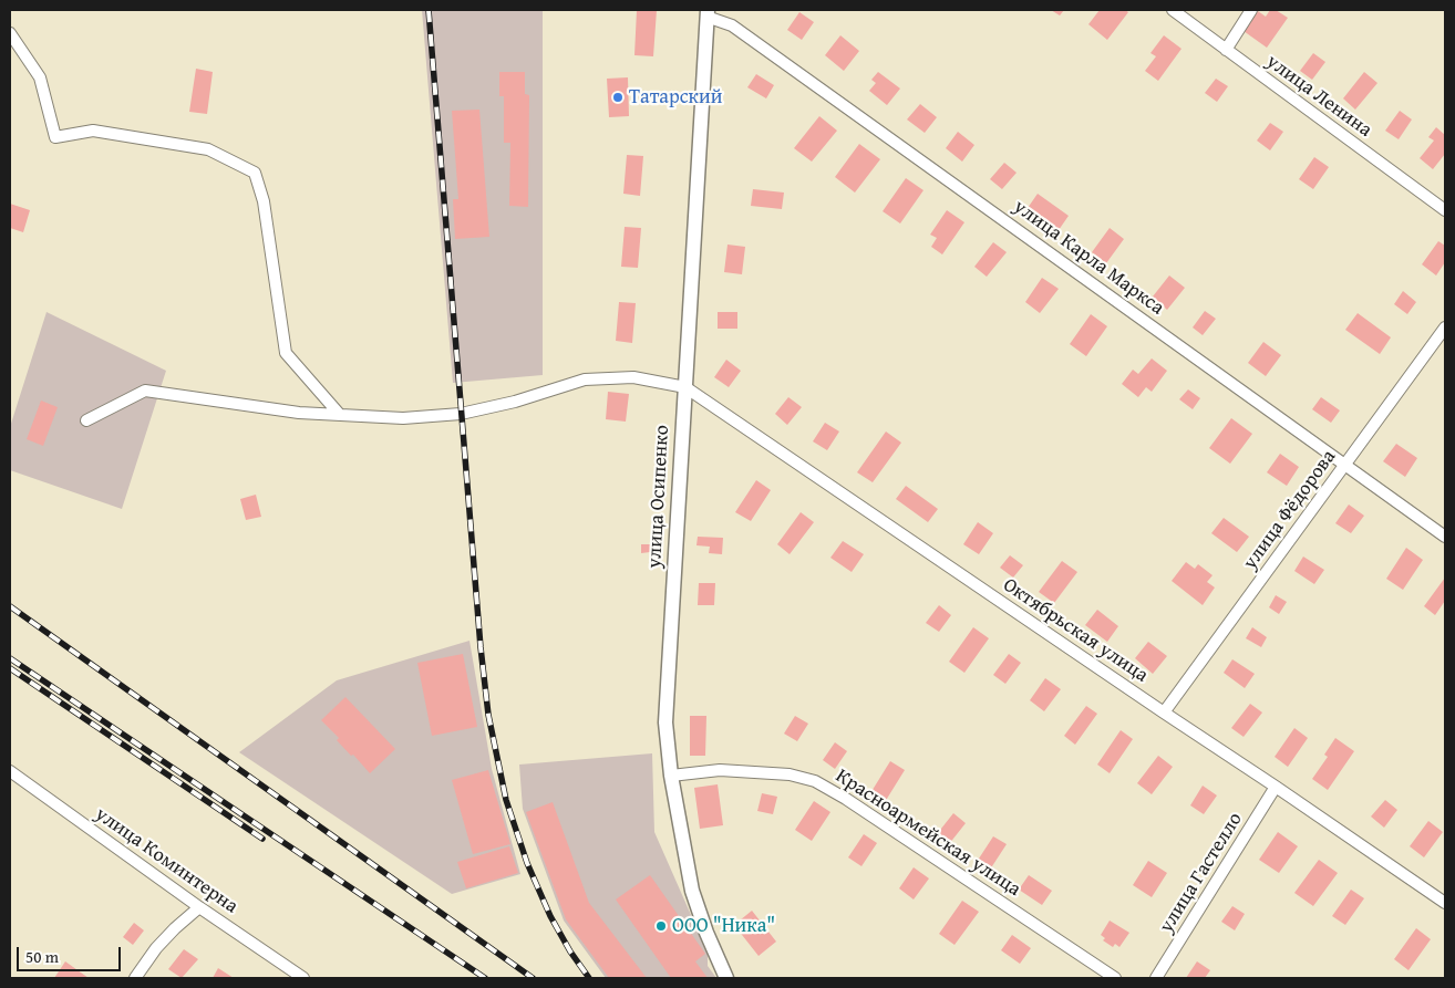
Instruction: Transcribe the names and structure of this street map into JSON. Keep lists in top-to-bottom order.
{
  "streets": {
    "street": [
      "улица Ленина",
      "улица Карла Маркса",
      "улица Осипенко",
      "улица Фёдорова",
      "Октябрьская улица",
      "Красноармейская улица",
      "улица Коминтерна",
      "улица Гастелло"
    ]
  },
  "crossings": [
    ["улица Карла Маркса", "улица Осипенко"],
    ["улица Карла Маркса", "улица Фёдорова"],
    ["улица Осипенко", "Октябрьская улица"],
    ["улица Осипенко", "Красноармейская улица"],
    ["улица Фёдорова", "Октябрьская улица"],
    ["Октябрьская улица", "улица Гастелло"]
  ],
  "places": ["Татарский", "ООО \"Ника\""],
  "scale_bar": "50 m"
}
